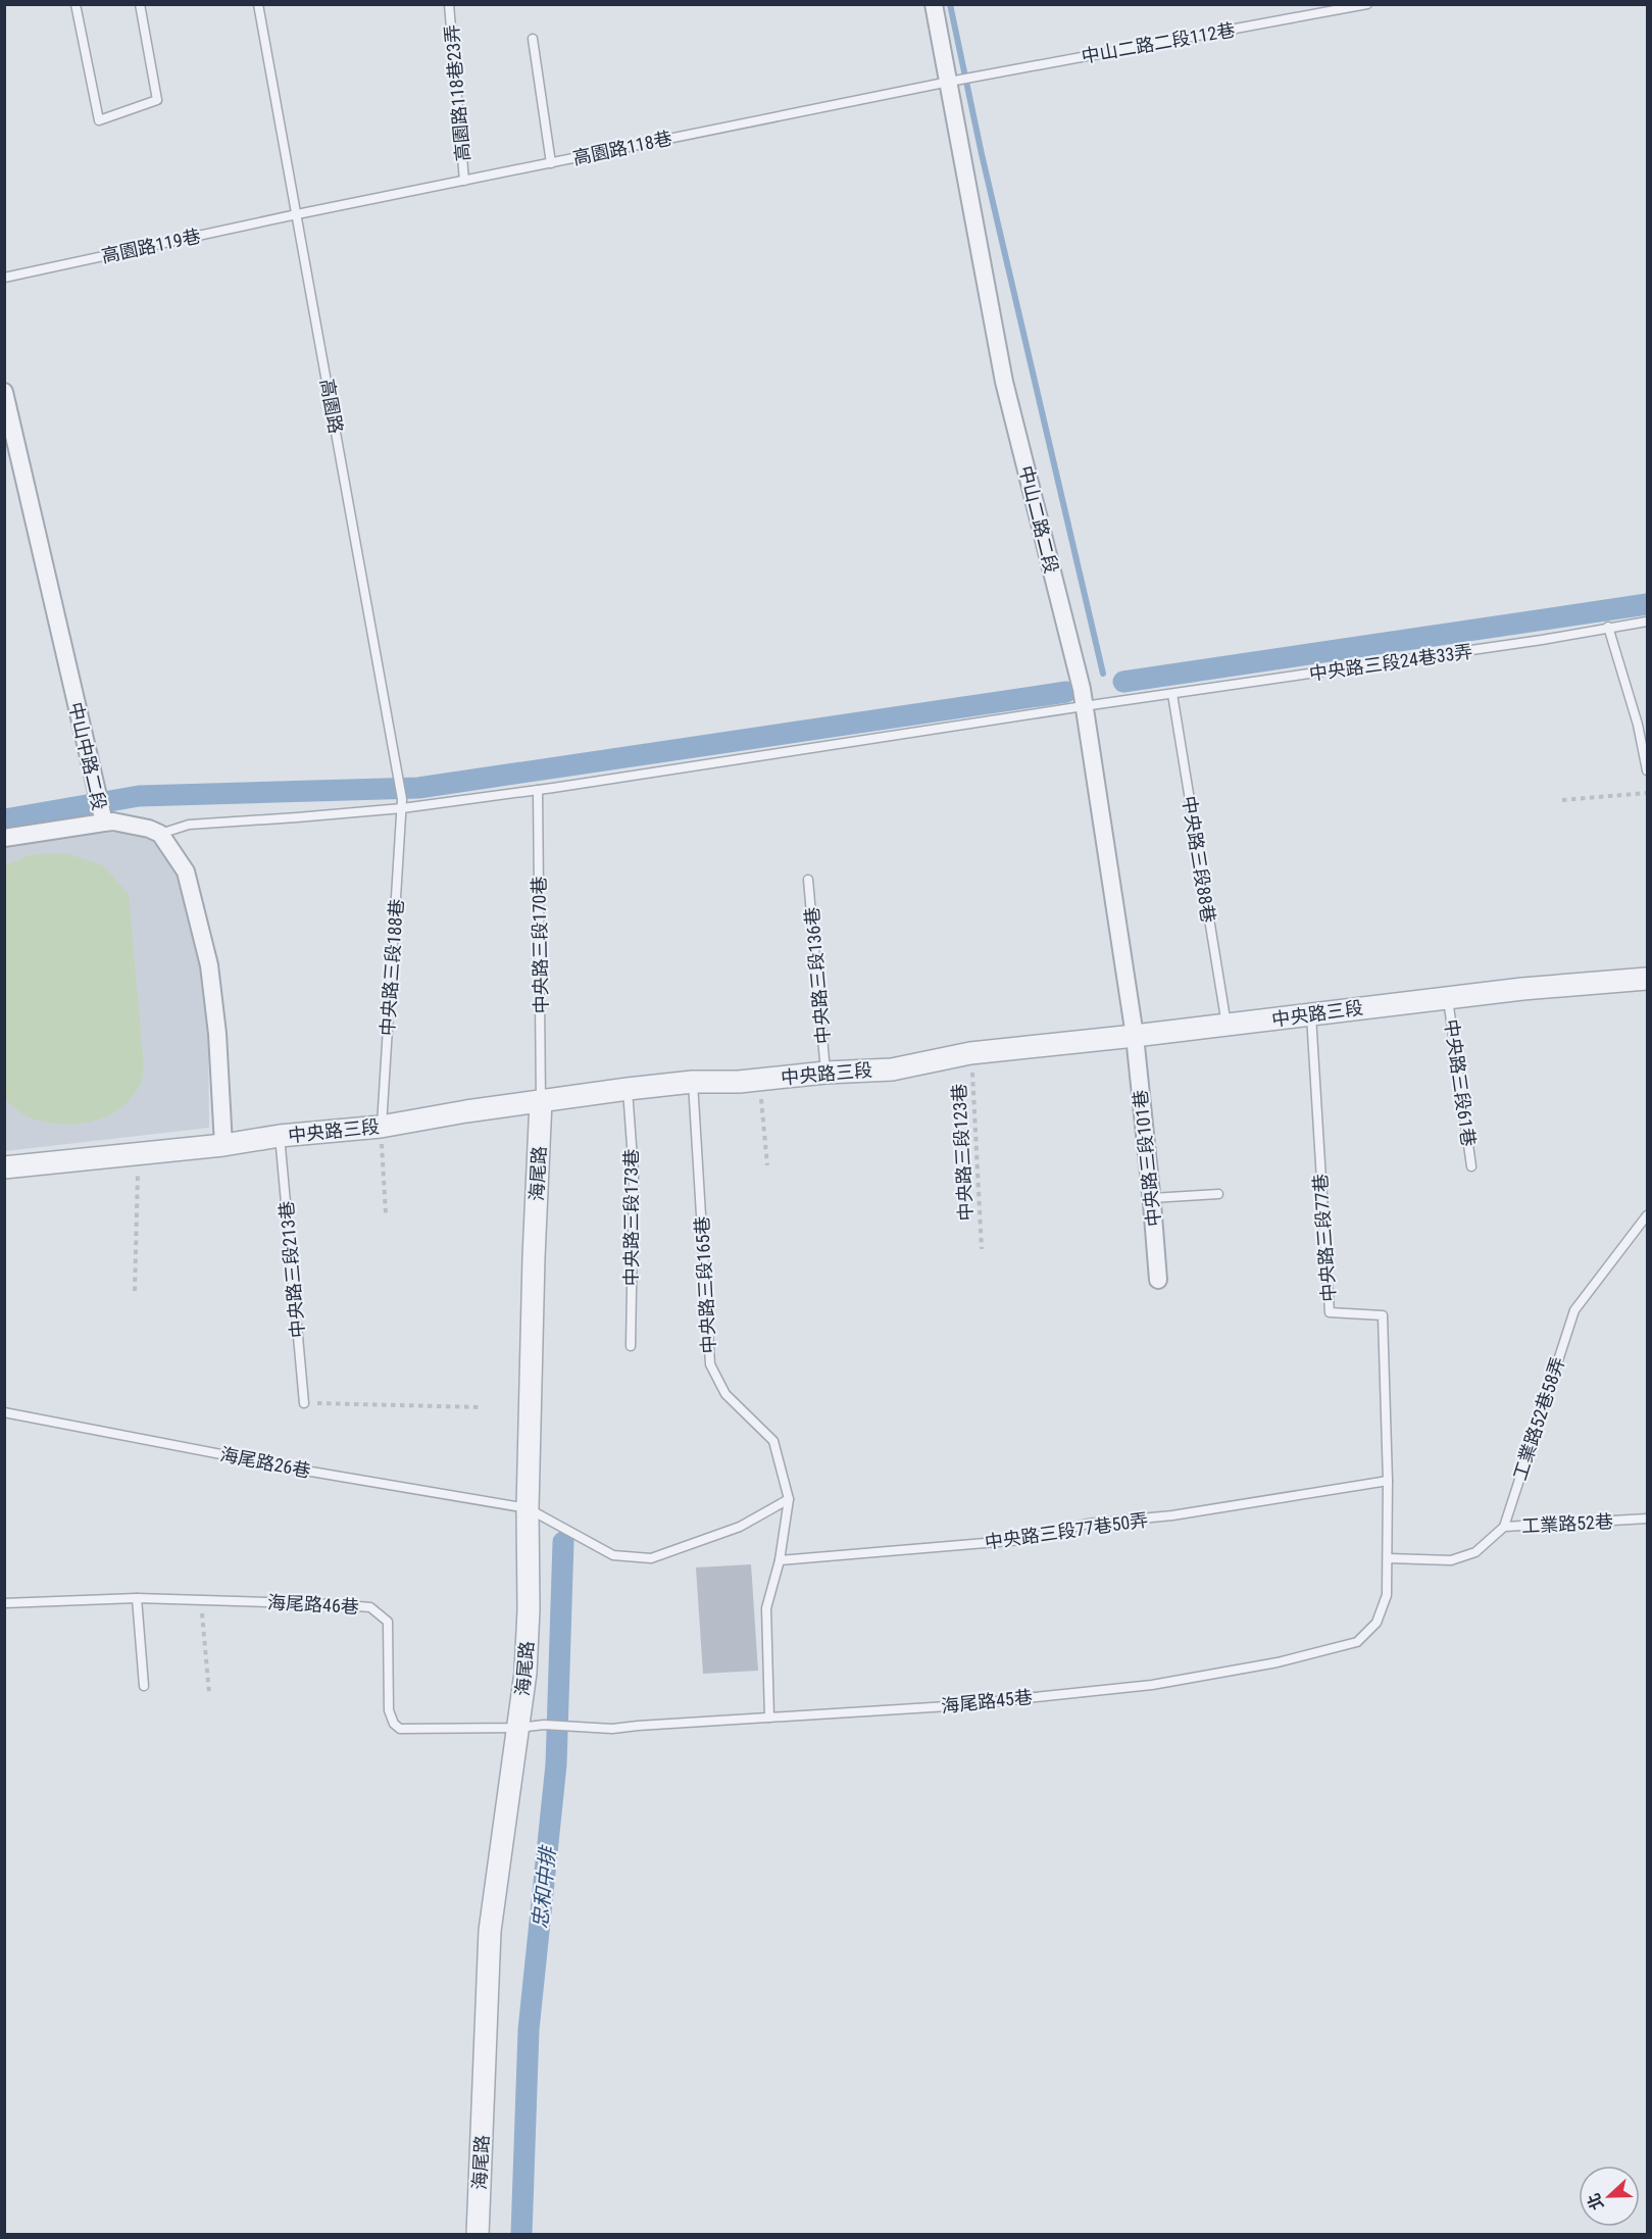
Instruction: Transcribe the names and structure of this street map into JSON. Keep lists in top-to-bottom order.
{
  "streets": {
    "street": [
      "中山二路二段",
      "中山中路二段",
      "中央路三段",
      "中央路三段101巷",
      "海尾路"
    ],
    "lane": [
      "中山二路二段112巷",
      "高園路118巷23弄",
      "高園路118巷",
      "高園路119巷",
      "高園路",
      "中央路三段24巷33弄",
      "中央路三段88巷",
      "中央路三段170巷",
      "中央路三段188巷",
      "中央路三段136巷",
      "中央路三段61巷",
      "中央路三段173巷",
      "中央路三段77巷",
      "中央路三段213巷",
      "中央路三段165巷",
      "工業路52巷58弄",
      "海尾路26巷",
      "工業路52巷",
      "中央路三段77巷50弄",
      "海尾路46巷",
      "海尾路45巷"
    ],
    "path": ["中央路三段123巷"]
  },
  "crossings": [
    ["中山二路二段112巷", "高園路118巷"],
    ["中山二路二段112巷", "中山二路二段"],
    ["高園路118巷23弄", "高園路118巷"],
    ["高園路118巷", "高園路119巷"],
    ["高園路118巷", "高園路"],
    ["高園路118巷", "中山二路二段"],
    ["高園路119巷", "高園路"],
    ["高園路", "中央路三段24巷33弄"],
    ["高園路", "中央路三段188巷"],
    ["中山二路二段", "中央路三段24巷33弄"],
    ["中山二路二段", "中央路三段"],
    ["中山二路二段", "中央路三段101巷"],
    ["中央路三段24巷33弄", "中山中路二段"],
    ["中央路三段24巷33弄", "中央路三段88巷"],
    ["中央路三段24巷33弄", "中央路三段170巷"],
    ["中央路三段24巷33弄", "中央路三段188巷"],
    ["中央路三段88巷", "中央路三段"],
    ["中央路三段170巷", "中央路三段"],
    ["中央路三段170巷", "海尾路"],
    ["中央路三段188巷", "中央路三段"],
    ["中央路三段136巷", "中央路三段"],
    ["中央路三段", "中央路三段61巷"],
    ["中央路三段", "中央路三段123巷"],
    ["中央路三段", "中央路三段101巷"],
    ["中央路三段", "海尾路"],
    ["中央路三段", "中央路三段173巷"],
    ["中央路三段", "中央路三段77巷"],
    ["中央路三段", "中央路三段213巷"],
    ["中央路三段", "中央路三段165巷"],
    ["海尾路", "海尾路26巷"],
    ["海尾路", "海尾路46巷"],
    ["海尾路", "海尾路45巷"],
    ["中央路三段77巷", "工業路52巷"],
    ["中央路三段77巷", "中央路三段77巷50弄"],
    ["中央路三段77巷", "海尾路45巷"],
    ["中央路三段165巷", "海尾路26巷"],
    ["工業路52巷58弄", "工業路52巷"],
    ["工業路52巷", "海尾路45巷"],
    ["海尾路46巷", "海尾路45巷"]
  ],
  "water": ["忠和中排"],
  "north": "left"
}
